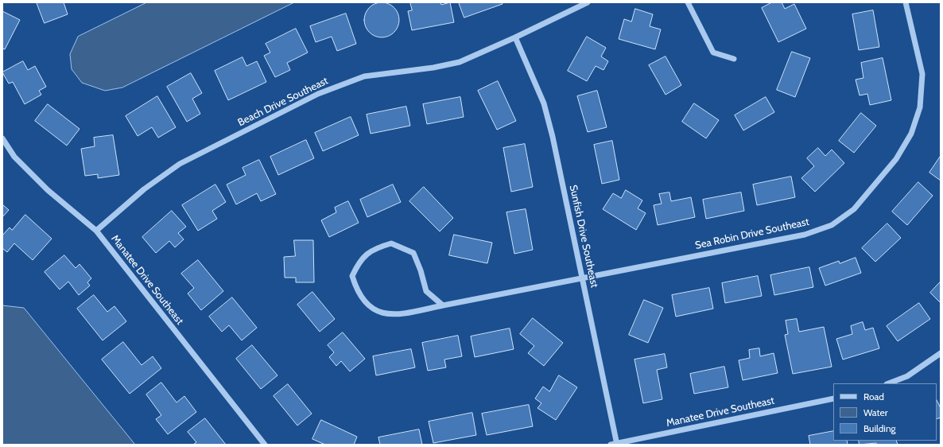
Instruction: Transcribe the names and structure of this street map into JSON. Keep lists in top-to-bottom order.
{
  "streets": {
    "street": [
      "Beach Drive Southeast",
      "Sea Robin Drive Southeast",
      "Sunfish Drive Southeast",
      "Manatee Drive Southeast"
    ]
  },
  "crossings": [
    ["Beach Drive Southeast", "Sunfish Drive Southeast"],
    ["Beach Drive Southeast", "Manatee Drive Southeast"],
    ["Sea Robin Drive Southeast", "Sunfish Drive Southeast"],
    ["Sunfish Drive Southeast", "Manatee Drive Southeast"]
  ],
  "legend": ["Road", "Water", "Building"]
}
